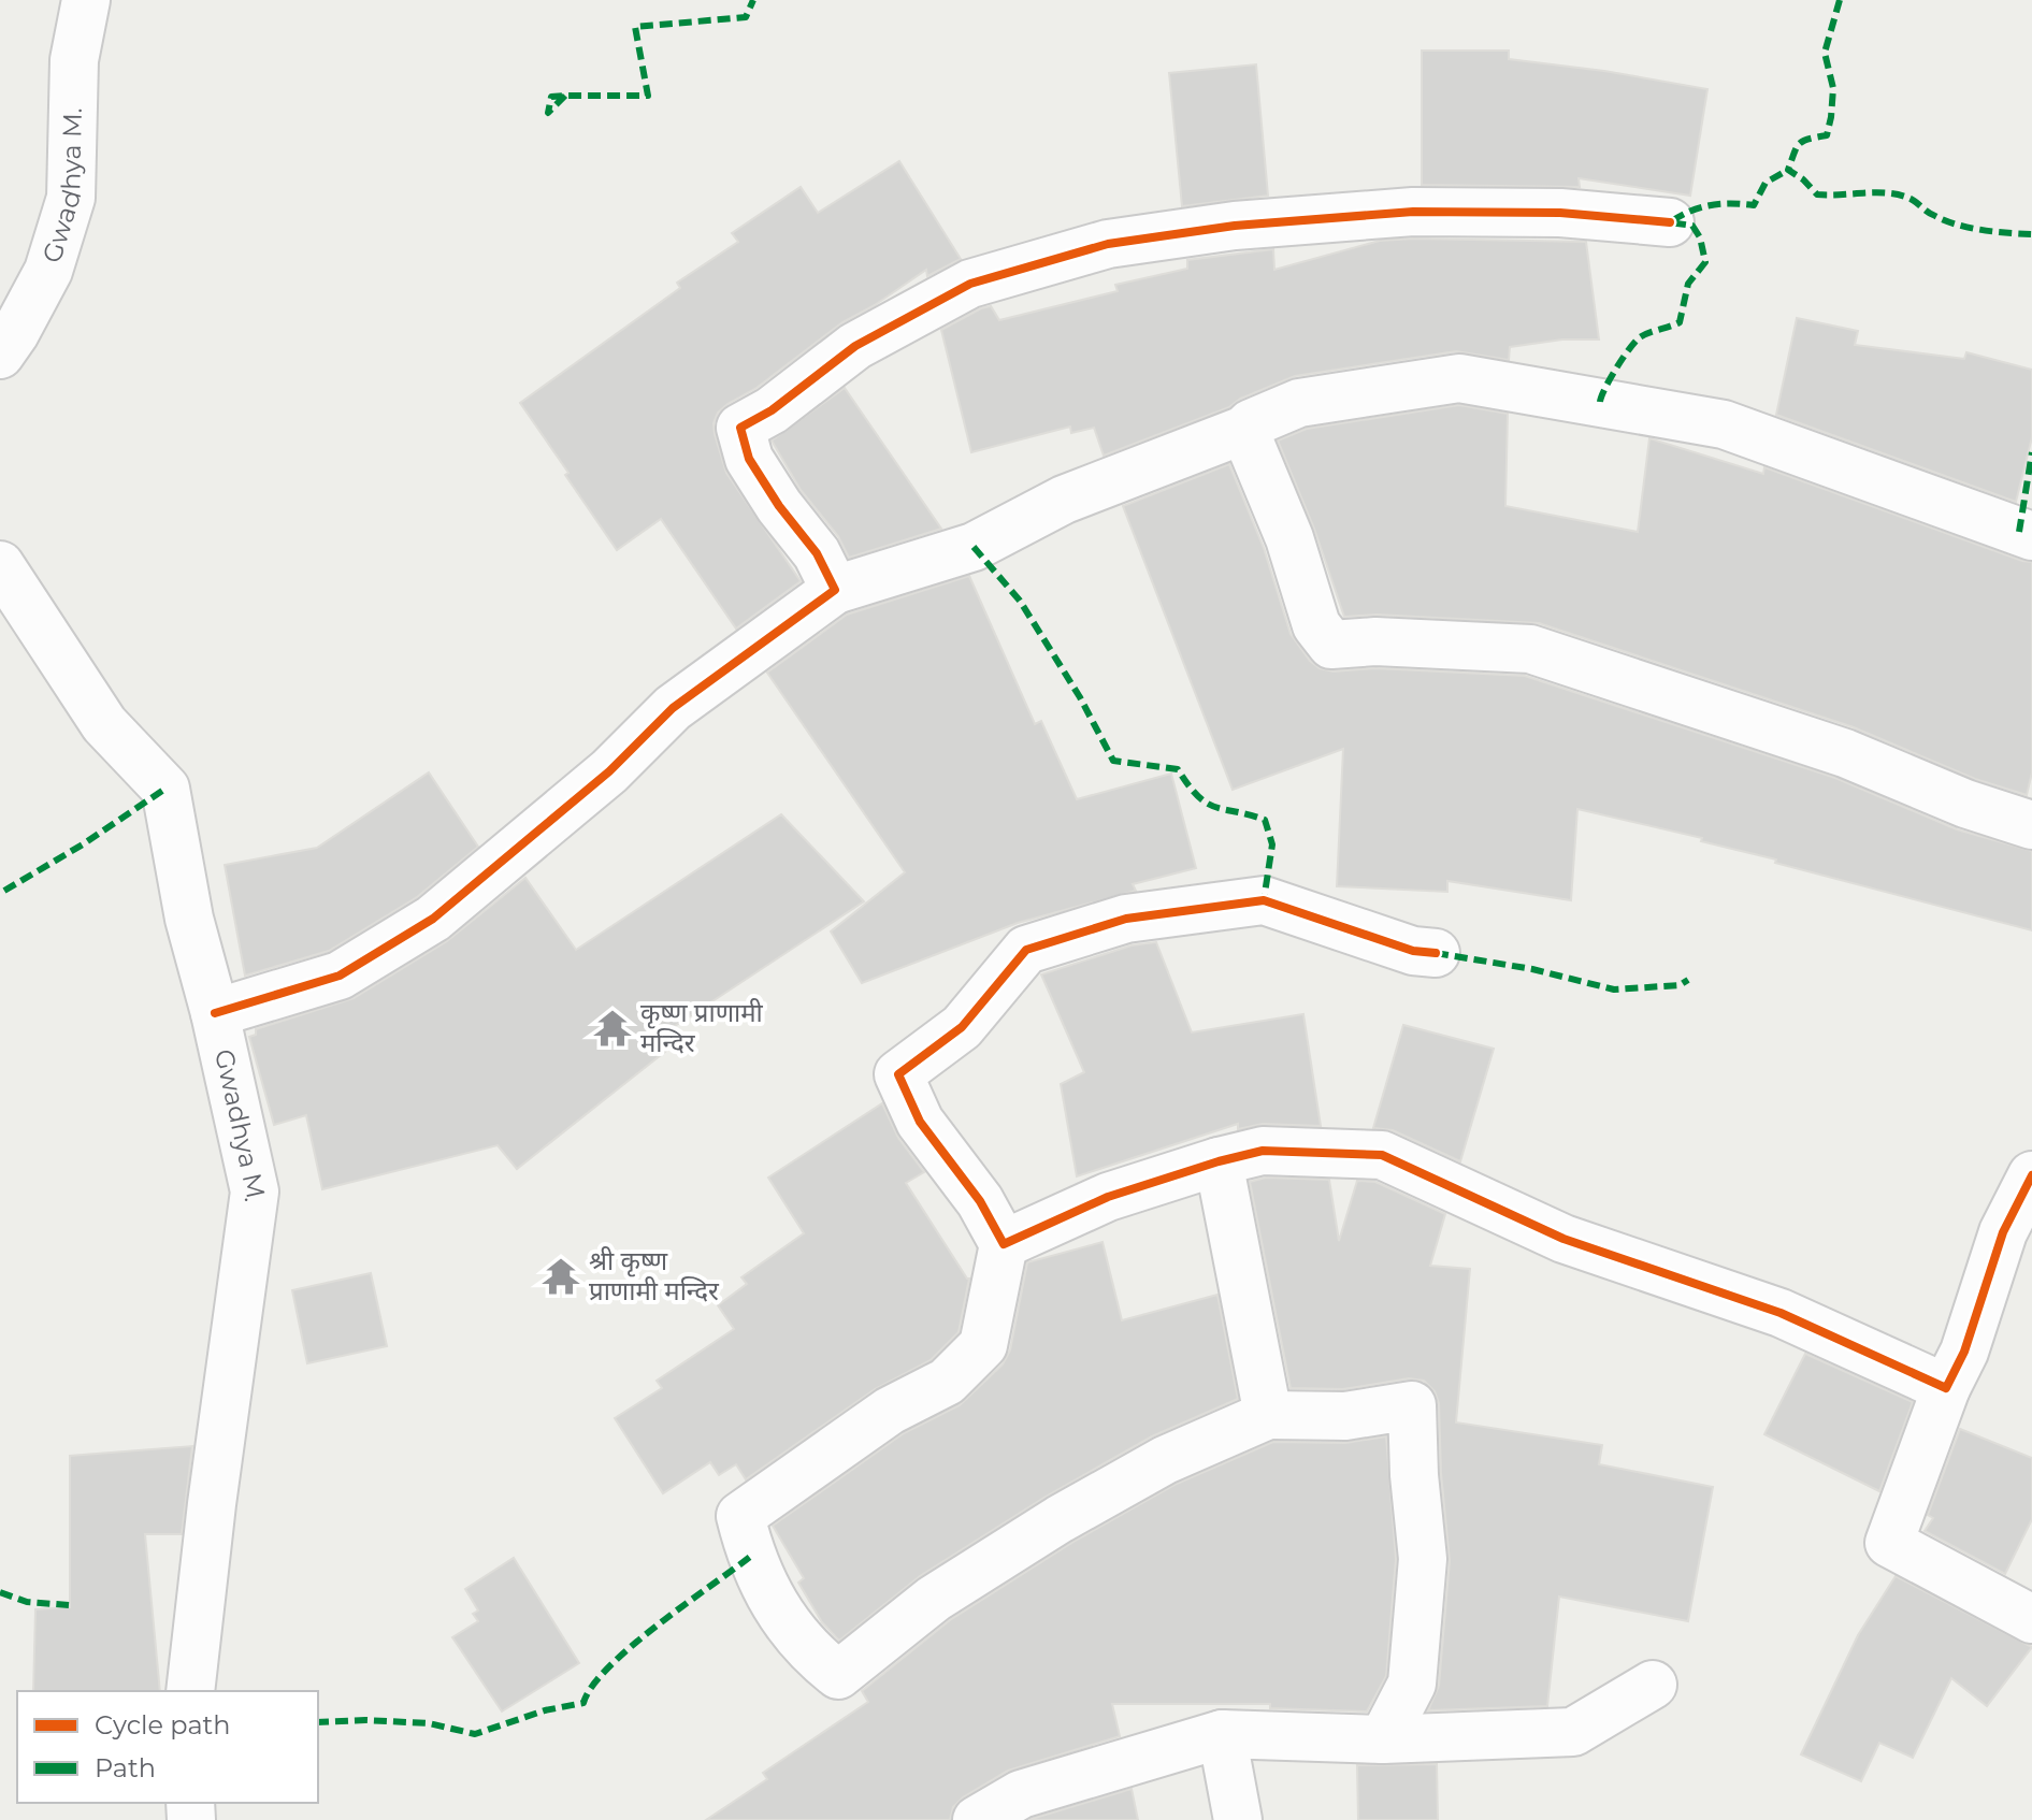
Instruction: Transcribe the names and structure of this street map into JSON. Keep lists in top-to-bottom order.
{
  "streets": {
    "street": ["Gwadhya M."]
  },
  "places": {
    "temple": ["कृष्ण प्राणामी मन्दिर", "श्री कृष्ण प्राणामी मन्दिर"]
  },
  "legend": ["Cycle path", "Path"]
}
